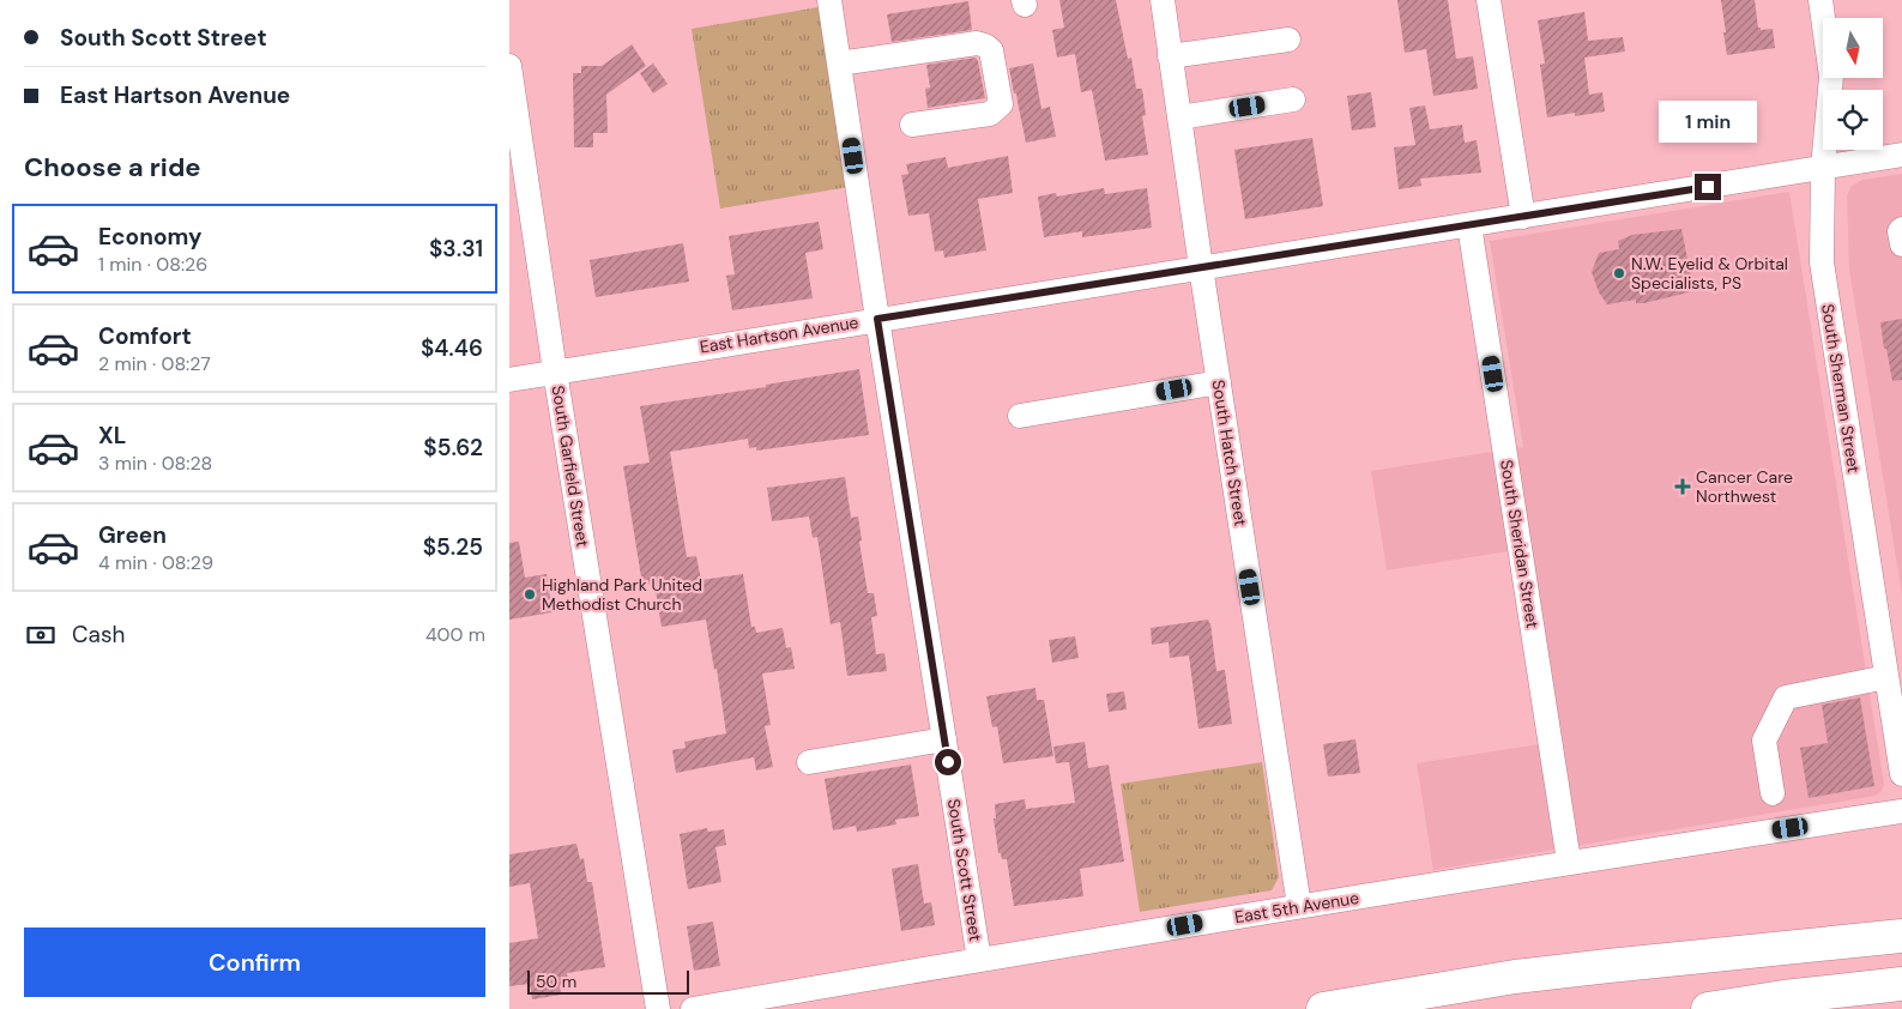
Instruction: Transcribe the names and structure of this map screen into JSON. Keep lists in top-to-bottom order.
{
  "streets": {
    "street": [
      "East Hartson Avenue",
      "South Sherman Street",
      "South Hatch Street",
      "South Garfield Street",
      "South Sheridan Street",
      "South Scott Street",
      "East 5th Avenue"
    ]
  },
  "crossings": [
    ["East Hartson Avenue", "South Sherman Street"],
    ["East Hartson Avenue", "South Hatch Street"],
    ["East Hartson Avenue", "South Garfield Street"],
    ["East Hartson Avenue", "South Sheridan Street"],
    ["East Hartson Avenue", "South Scott Street"],
    ["South Hatch Street", "East 5th Avenue"],
    ["South Sheridan Street", "East 5th Avenue"],
    ["South Scott Street", "East 5th Avenue"]
  ],
  "places": {
    "other": ["N.W. Eyelid & Orbital Specialists, PS", "Highland Park United Methodist Church"],
    "health": ["Cancer Care Northwest"]
  },
  "scale_bar": "50 m",
  "north": "bottom",
  "page": {
    "banner": ["South Scott Street", "East Hartson Avenue"],
    "bubble": "1 min",
    "heading": "Choose a ride",
    "list": [
      {
        "name": "Economy",
        "note": "1 min · 08:26",
        "value": "$3.31"
      },
      {
        "name": "Comfort",
        "note": "2 min · 08:27",
        "value": "$4.46"
      },
      {
        "name": "XL",
        "note": "3 min · 08:28",
        "value": "$5.62"
      },
      {
        "name": "Green",
        "note": "4 min · 08:29",
        "value": "$5.25"
      }
    ],
    "pay": ["Cash", "400 m"],
    "buttons": "Confirm",
    "scale": "50 m"
  }
}
